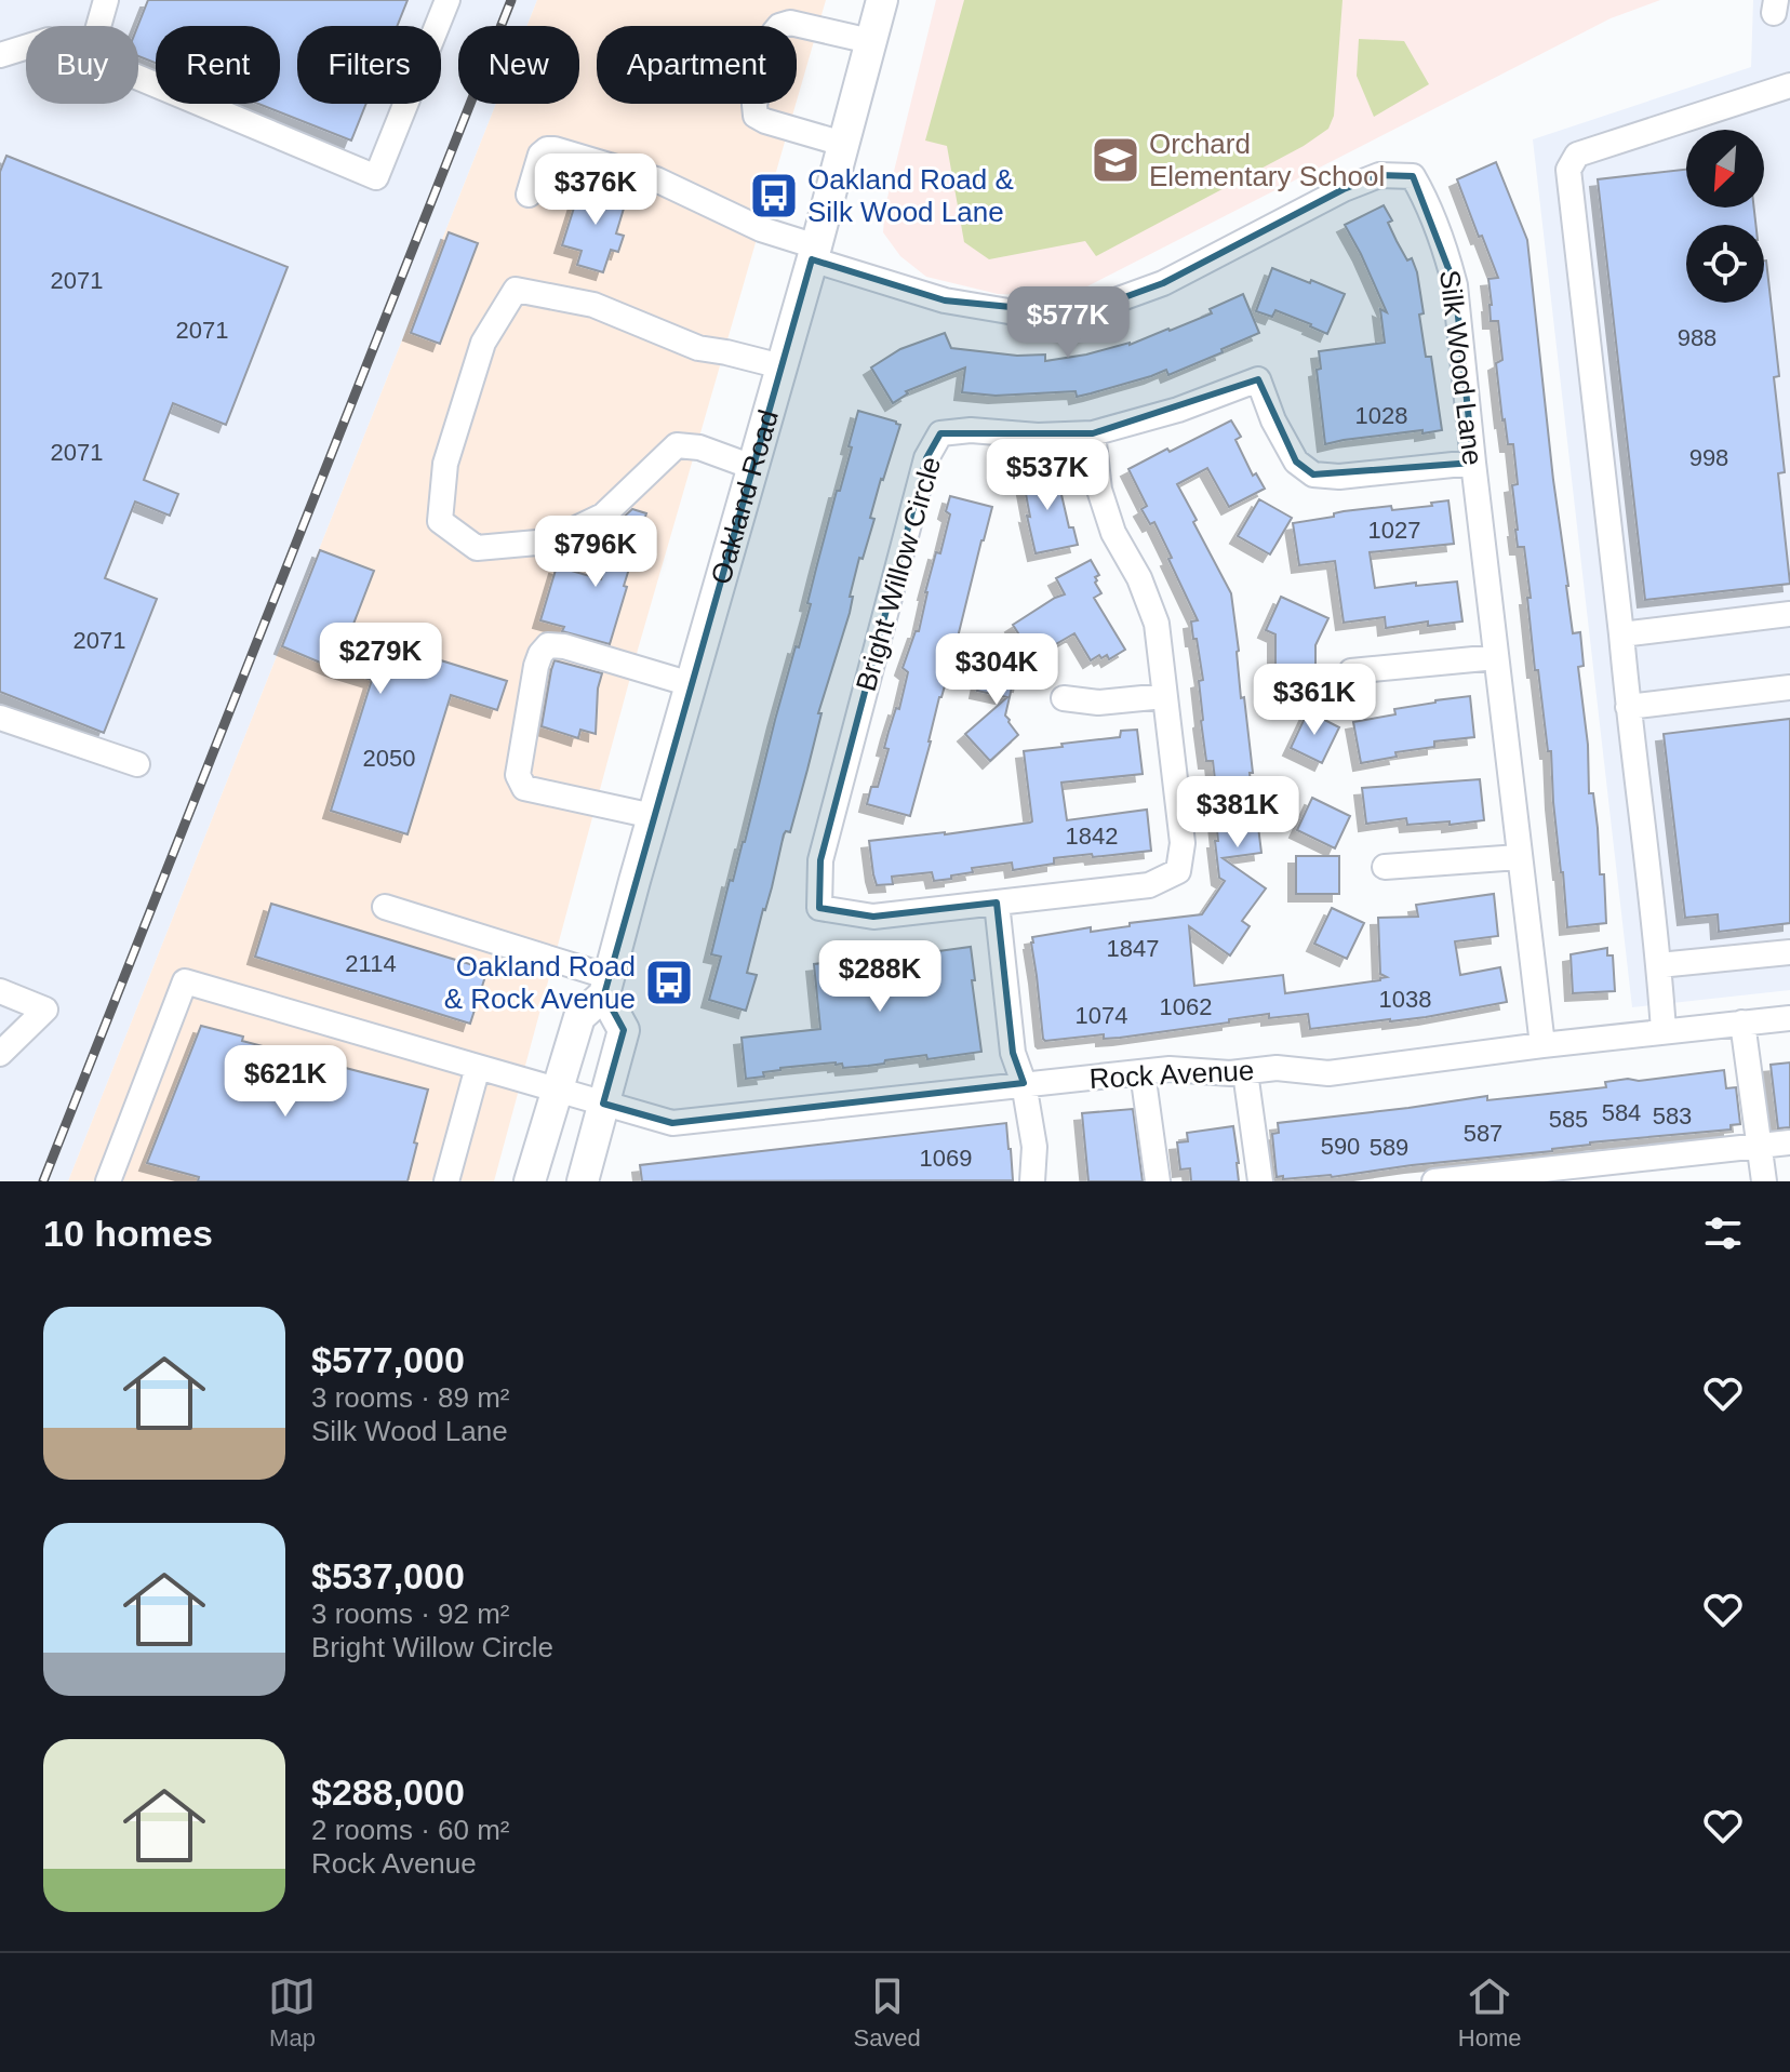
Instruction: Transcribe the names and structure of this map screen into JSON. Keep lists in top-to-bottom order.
{
  "streets": {
    "main road": ["Oakland Road"],
    "street": ["Silk Wood Lane", "Bright Willow Circle", "Rock Avenue"]
  },
  "crossings": [
    ["Silk Wood Lane", "Oakland Road"],
    ["Silk Wood Lane", "Rock Avenue"],
    ["Oakland Road", "Rock Avenue"]
  ],
  "places": {
    "school or university": ["Orchard Elementary School"],
    "bus stop": ["Oakland Road & Silk Wood Lane", "Oakland Road & Rock Avenue"]
  },
  "house_numbers": [
    "2071",
    "2071",
    "988",
    "1028",
    "2071",
    "998",
    "1027",
    "2071",
    "2050",
    "1842",
    "1847",
    "2114",
    "1038",
    "1062",
    "1074",
    "584",
    "583",
    "585",
    "587",
    "590",
    "589",
    "1069"
  ],
  "north": "bottom left",
  "page": {
    "chip": [
      "Buy",
      "Rent",
      "Filters",
      "New",
      "Apartment"
    ],
    "price": [
      "$376K",
      "$577K",
      "$537K",
      "$796K",
      "$279K",
      "$304K",
      "$361K",
      "$381K",
      "$288K",
      "$621K"
    ],
    "heading": "10 homes",
    "list": [
      {
        "name": "$577,000",
        "note": "3 rooms · 89 m² · Silk Wood Lane"
      },
      {
        "name": "$537,000",
        "note": "3 rooms · 92 m² · Bright Willow Circle"
      },
      {
        "name": "$288,000",
        "note": "2 rooms · 60 m² · Rock Avenue"
      }
    ],
    "tabs": ["Map", "Saved", "Home"]
  }
}
